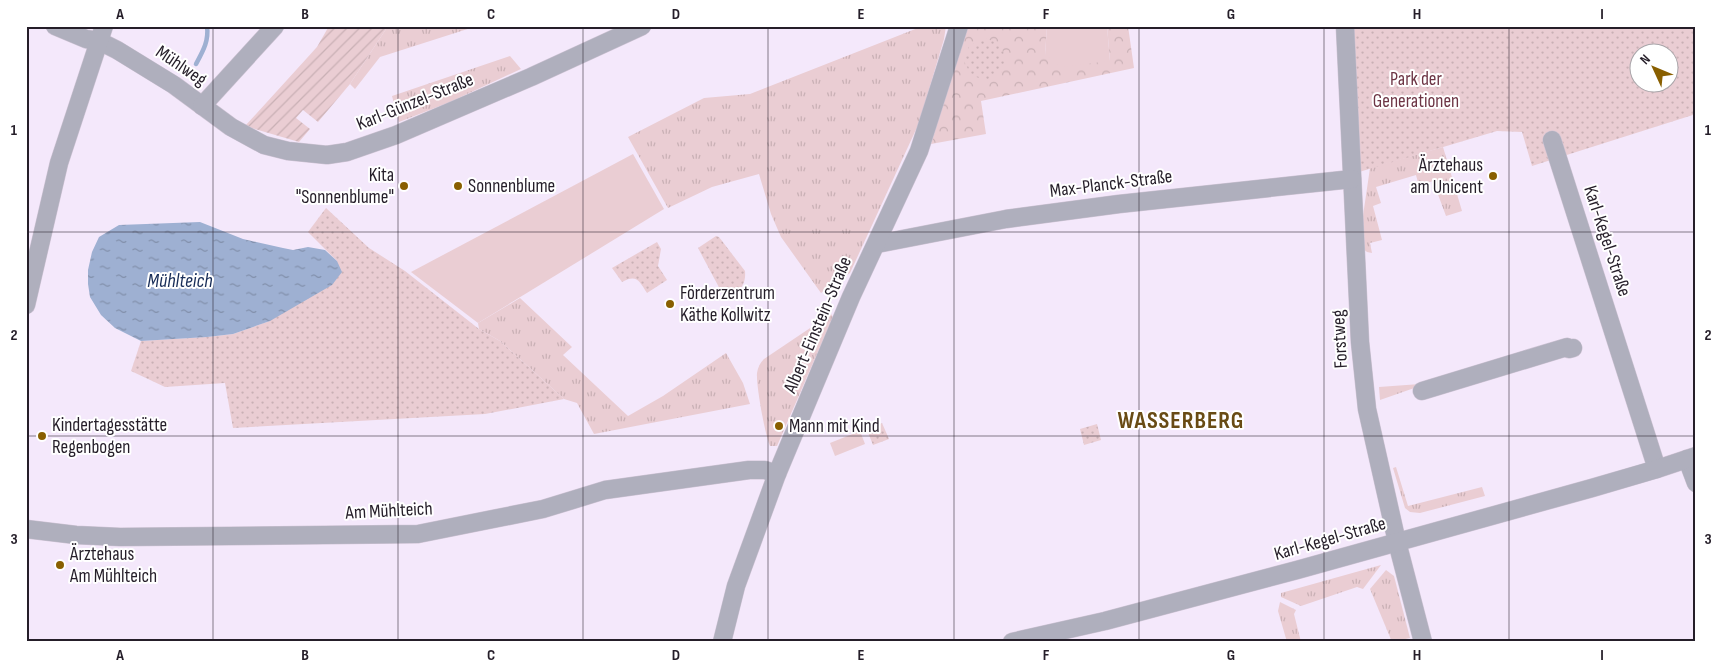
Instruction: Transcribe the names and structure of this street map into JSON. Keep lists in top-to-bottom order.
{
  "streets": {
    "street": [
      "Mühlweg",
      "Karl-Günzel-Straße",
      "Max-Planck-Straße",
      "Karl-Kegel-Straße",
      "Albert-Einstein-Straße",
      "Forstweg",
      "Am Mühlteich"
    ]
  },
  "crossings": [
    ["Mühlweg", "Karl-Günzel-Straße"],
    ["Max-Planck-Straße", "Albert-Einstein-Straße"],
    ["Max-Planck-Straße", "Forstweg"],
    ["Karl-Kegel-Straße", "Forstweg"],
    ["Albert-Einstein-Straße", "Am Mühlteich"]
  ],
  "districts": ["WASSERBERG"],
  "water": ["Mühlteich"],
  "parks": ["Park der Generationen"],
  "places": [
    "Ärztehaus am Unicent",
    "Kita \"Sonnenblume\"",
    "Sonnenblume",
    "Förderzentrum Käthe Kollwitz",
    "Mann mit Kind",
    "Kindertagesstätte Regenbogen",
    "Ärztehaus Am Mühlteich"
  ],
  "north": "top left",
  "grid": {
    "columns": [
      "A",
      "B",
      "C",
      "D",
      "E",
      "F",
      "G",
      "H",
      "I"
    ],
    "rows": ["1", "2", "3"]
  }
}
